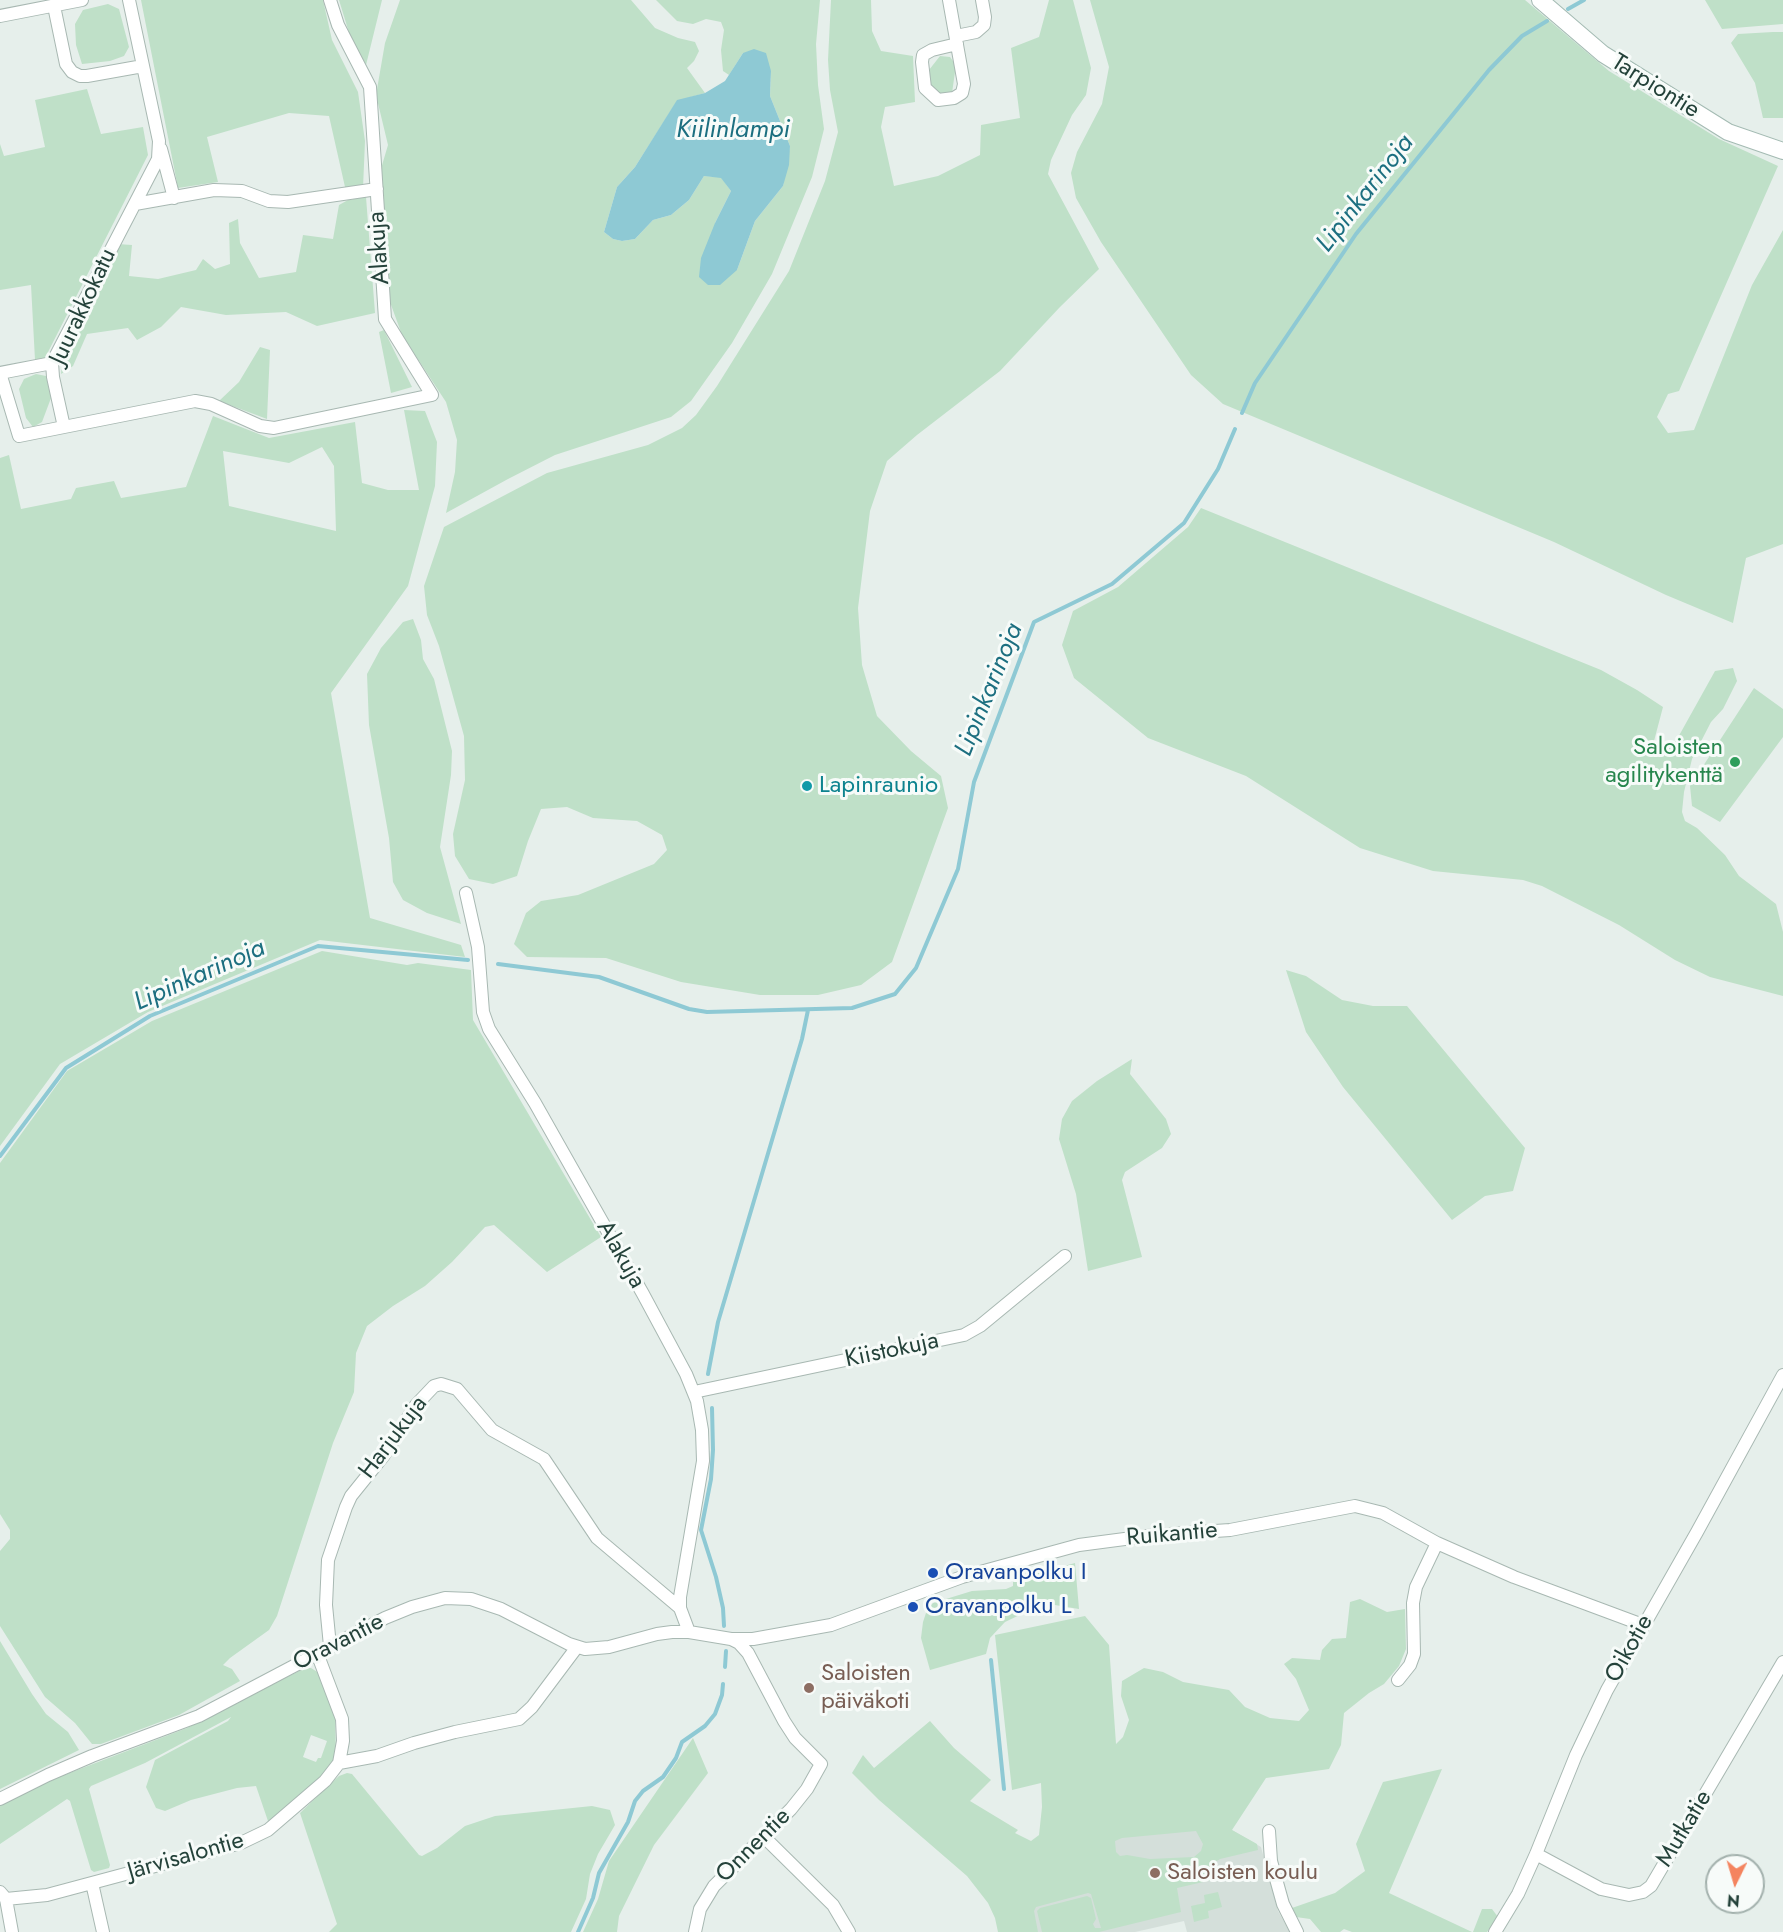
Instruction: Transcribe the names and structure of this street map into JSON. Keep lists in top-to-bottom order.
{
  "streets": {
    "street": [
      "Tarpiontie",
      "Alakuja",
      "Juurakkokatu",
      "Kiistokuja",
      "Harjukuja",
      "Ruikantie",
      "Oravantie",
      "Oikotie",
      "Mutkatie",
      "Onnentie",
      "Järvisalontie"
    ]
  },
  "crossings": [
    ["Alakuja", "Juurakkokatu"],
    ["Alakuja", "Kiistokuja"],
    ["Alakuja", "Harjukuja"],
    ["Alakuja", "Ruikantie"],
    ["Alakuja", "Oravantie"],
    ["Harjukuja", "Oravantie"],
    ["Ruikantie", "Oravantie"],
    ["Ruikantie", "Oikotie"],
    ["Ruikantie", "Onnentie"],
    ["Oikotie", "Mutkatie"]
  ],
  "water": ["Kiilinlampi", "Lipinkarinoja"],
  "places": [
    "Saloisten agilitykenttä",
    "Lapinraunio",
    "Oravanpolku I",
    "Oravanpolku L",
    "Saloisten päiväkoti",
    "Saloisten koulu"
  ],
  "north": "bottom"
}
